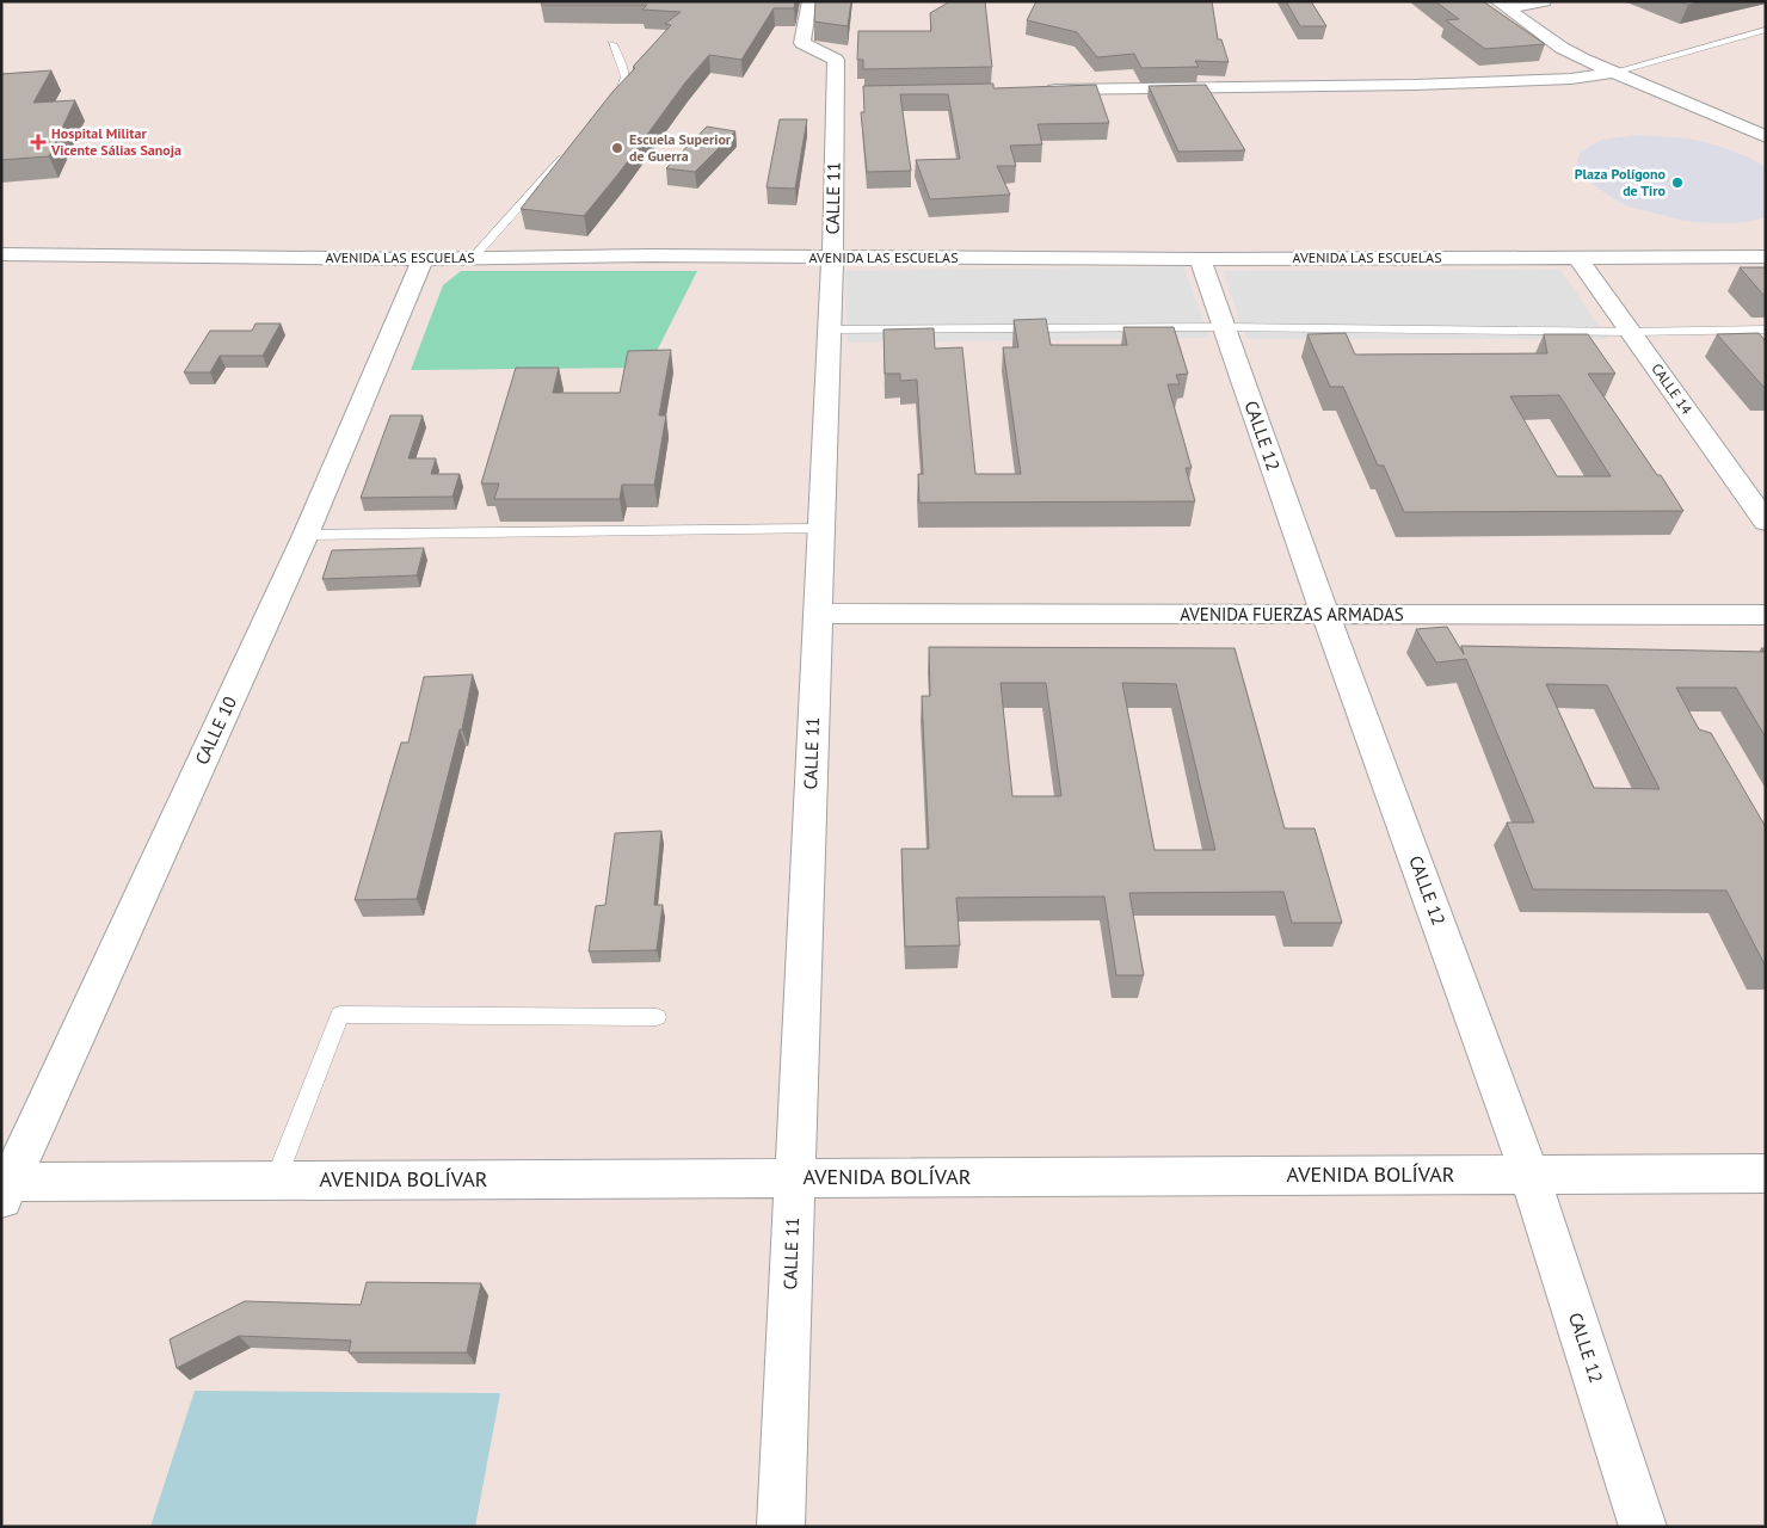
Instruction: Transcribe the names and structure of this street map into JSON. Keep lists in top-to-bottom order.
{
  "streets": {
    "street": [
      "CALLE 11",
      "AVENIDA LAS ESCUELAS",
      "CALLE 14",
      "CALLE 12",
      "AVENIDA FUERZAS ARMADAS",
      "CALLE 10",
      "AVENIDA BOLÍVAR"
    ]
  },
  "crossings": [
    ["CALLE 11", "AVENIDA LAS ESCUELAS"],
    ["CALLE 11", "AVENIDA FUERZAS ARMADAS"],
    ["CALLE 11", "AVENIDA BOLÍVAR"],
    ["AVENIDA LAS ESCUELAS", "CALLE 14"],
    ["AVENIDA LAS ESCUELAS", "CALLE 12"],
    ["AVENIDA LAS ESCUELAS", "CALLE 10"],
    ["CALLE 12", "AVENIDA FUERZAS ARMADAS"],
    ["CALLE 12", "AVENIDA BOLÍVAR"],
    ["CALLE 10", "AVENIDA BOLÍVAR"]
  ],
  "places": {
    "health": ["Hospital Militar Vicente Sálias Sanoja"],
    "other": ["Escuela Superior de Guerra", "Plaza Polígono de Tiro"]
  }
}
